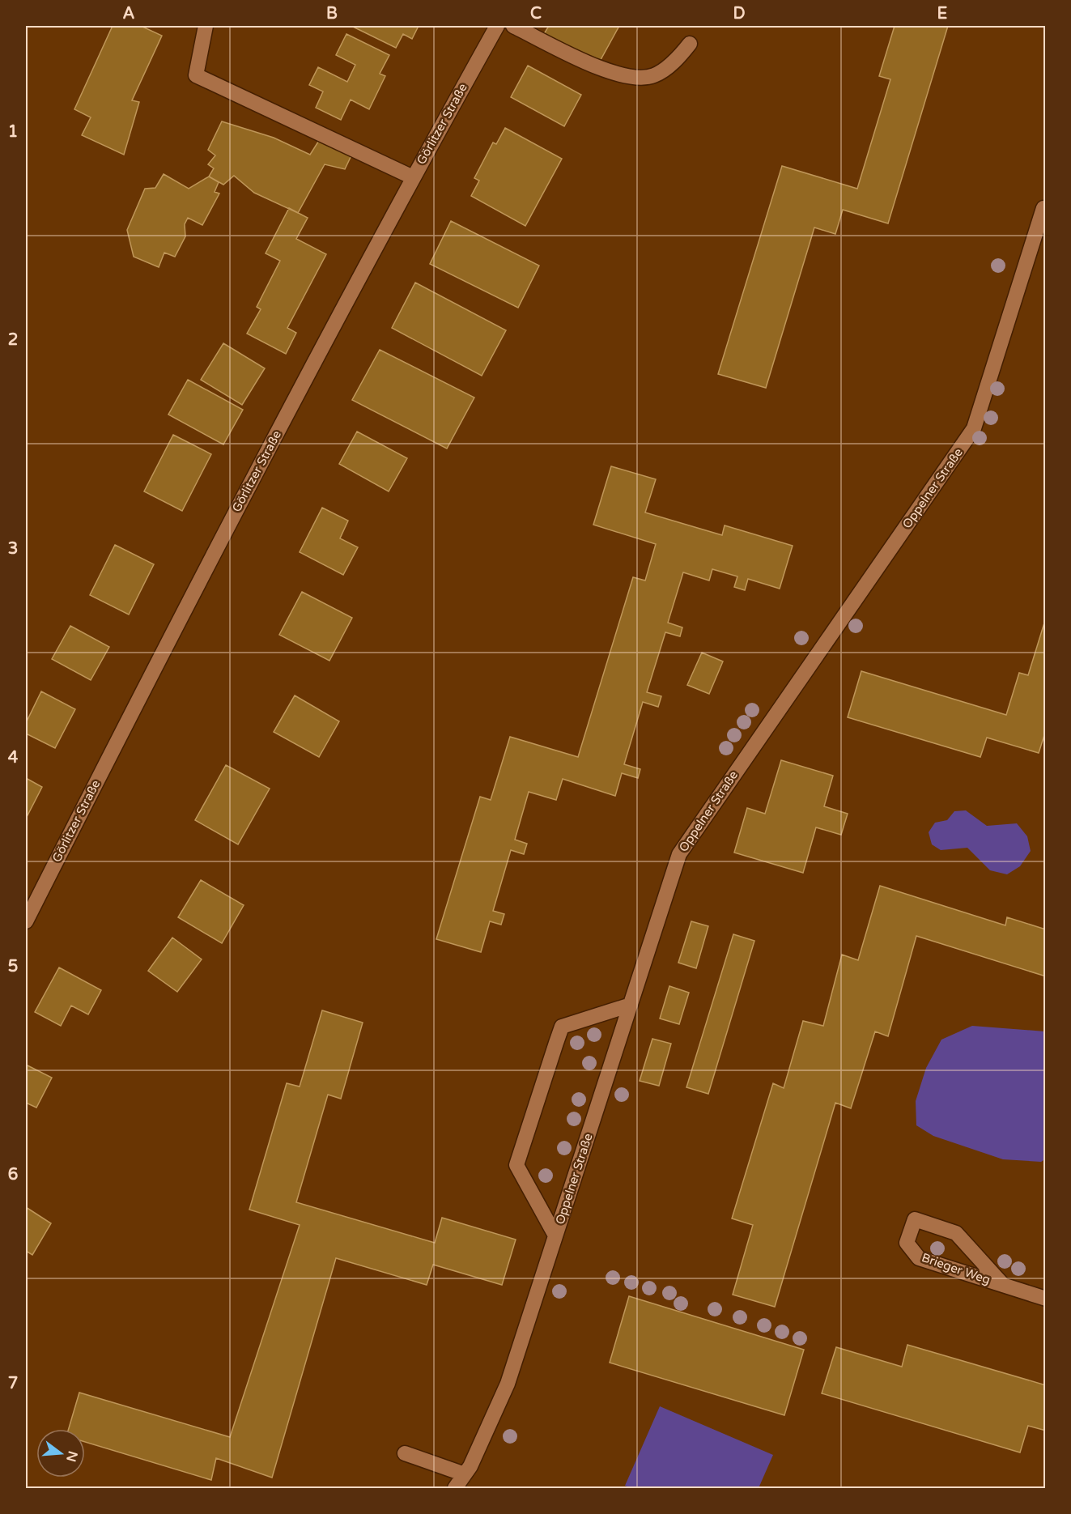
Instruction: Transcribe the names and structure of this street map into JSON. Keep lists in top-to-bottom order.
{
  "streets": {
    "street": ["Görlitzer Straße", "Oppelner Straße", "Brieger Weg"]
  },
  "north": "right",
  "grid": {
    "columns": [
      "A",
      "B",
      "C",
      "D",
      "E"
    ],
    "rows": [
      "1",
      "2",
      "3",
      "4",
      "5",
      "6",
      "7"
    ]
  }
}
